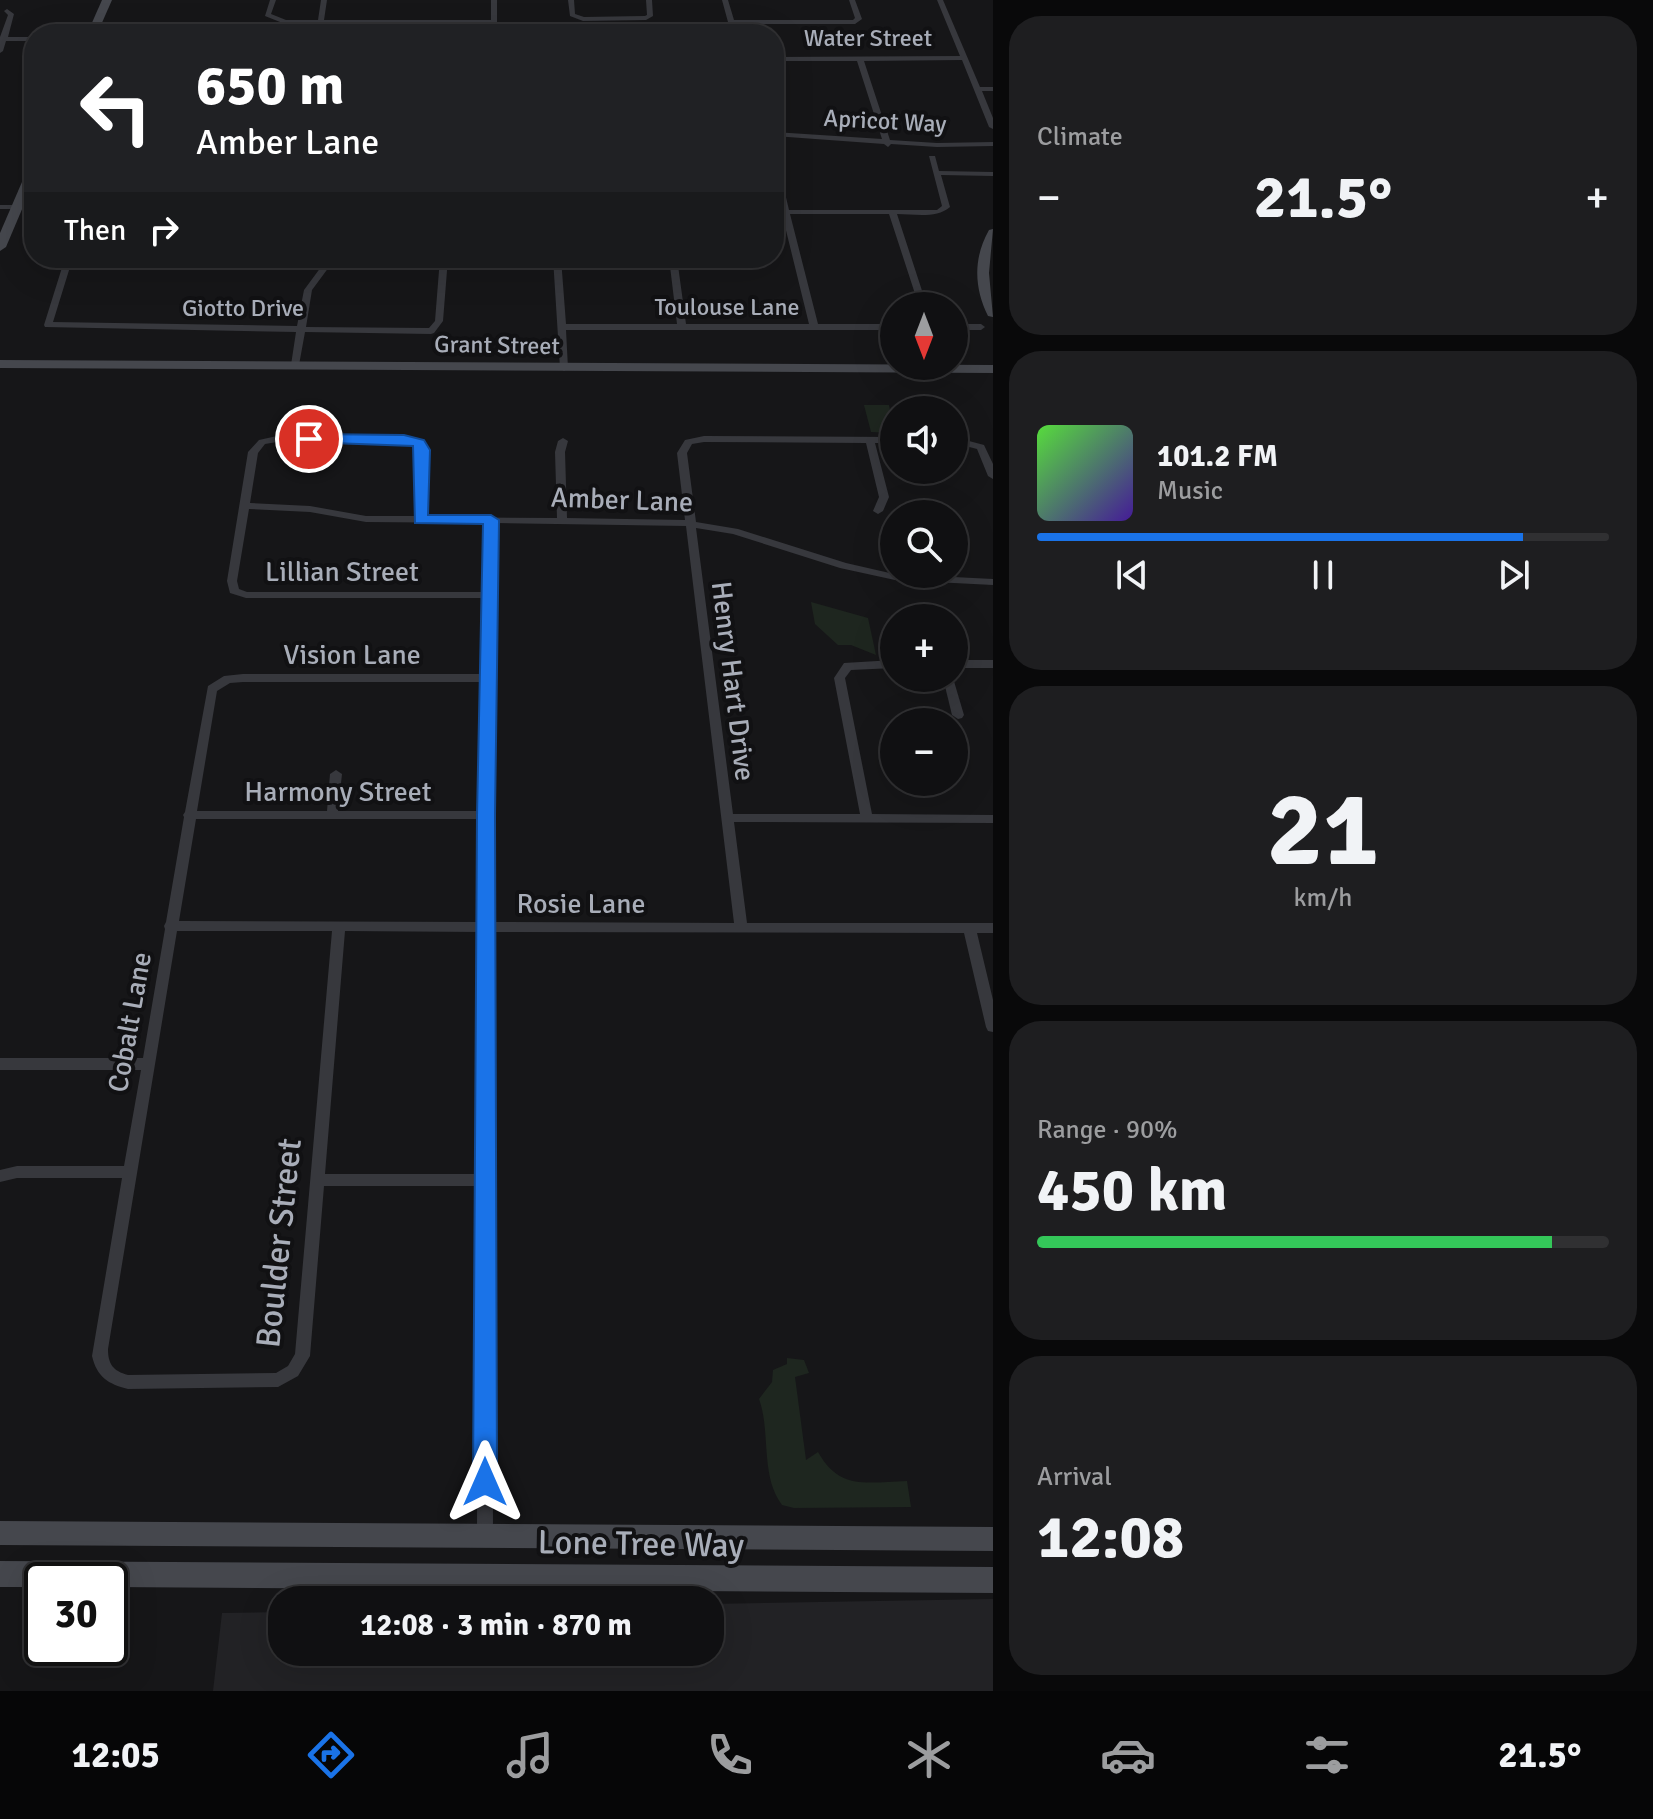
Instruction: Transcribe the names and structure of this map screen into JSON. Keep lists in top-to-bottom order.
{
  "streets": {
    "street": [
      "Water Street",
      "Apricot Way",
      "Toulouse Lane",
      "Giotto Drive",
      "Grant Street",
      "Amber Lane",
      "Lillian Street",
      "Vision Lane",
      "Henry Hart Drive",
      "Harmony Street",
      "Rosie Lane",
      "Cobalt Lane",
      "Boulder Street",
      "Lone Tree Way"
    ]
  },
  "crossings": [
    ["Amber Lane", "Lillian Street"],
    ["Amber Lane", "Henry Hart Drive"],
    ["Vision Lane", "Cobalt Lane"],
    ["Henry Hart Drive", "Rosie Lane"],
    ["Harmony Street", "Cobalt Lane"],
    ["Rosie Lane", "Cobalt Lane"],
    ["Rosie Lane", "Boulder Street"],
    ["Cobalt Lane", "Boulder Street"]
  ],
  "north": "bottom",
  "page": {
    "tile": [
      "Climate",
      ["21", "km/h"],
      ["Range · 90%", "450 km"],
      ["Arrival", "12:08"]
    ],
    "turn": ["650 m", "Amber Lane"],
    "heat": ["−", "21.5°", "+"],
    "then": "Then",
    "map_buttons": ["+", "−"],
    "song": ["101.2 FM", "Music"],
    "limit": "30",
    "trip": "12:08 · 3 min · 870 m",
    "tabs": ["12:05", "21.5°"]
  }
}
